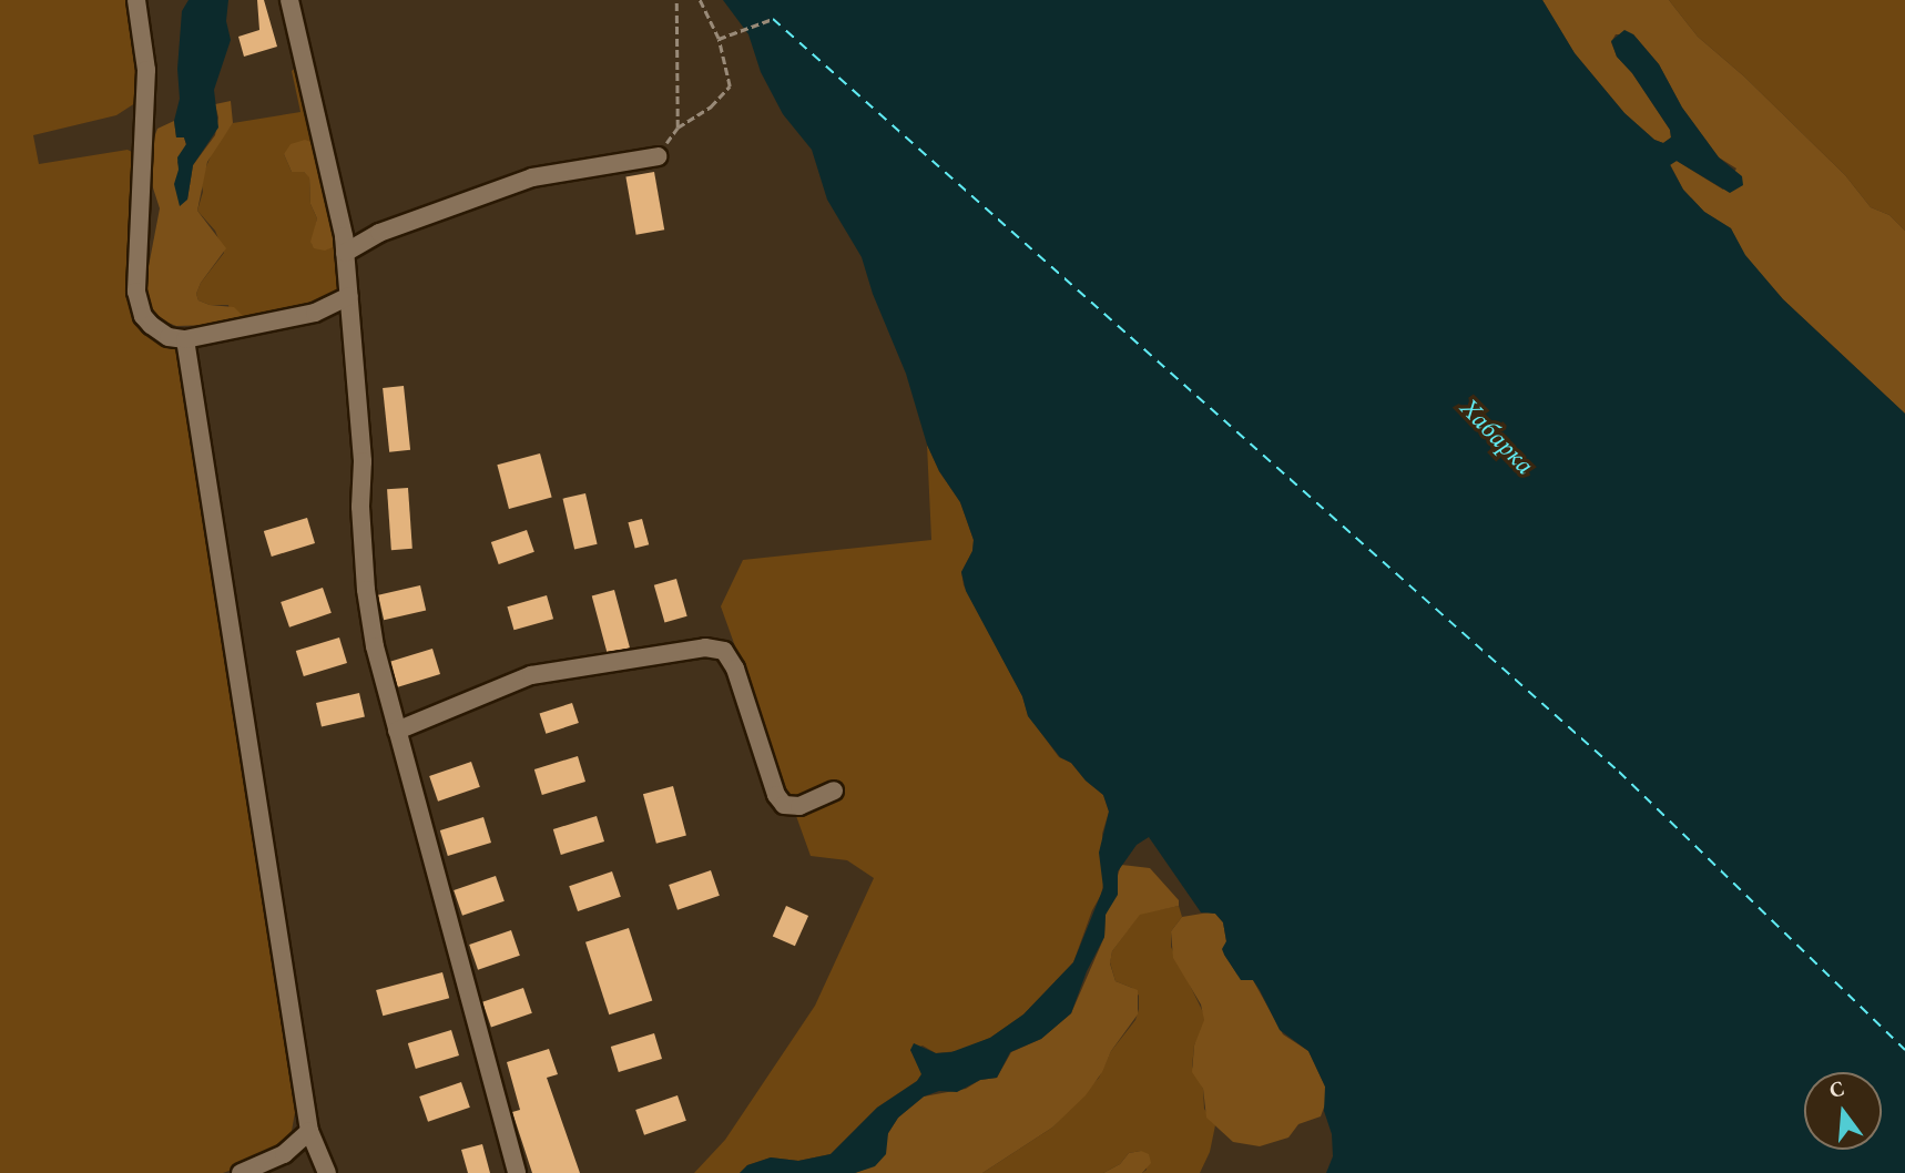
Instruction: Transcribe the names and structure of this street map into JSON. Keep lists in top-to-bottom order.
{
  "water": ["Хабарка"],
  "north": "top"
}
